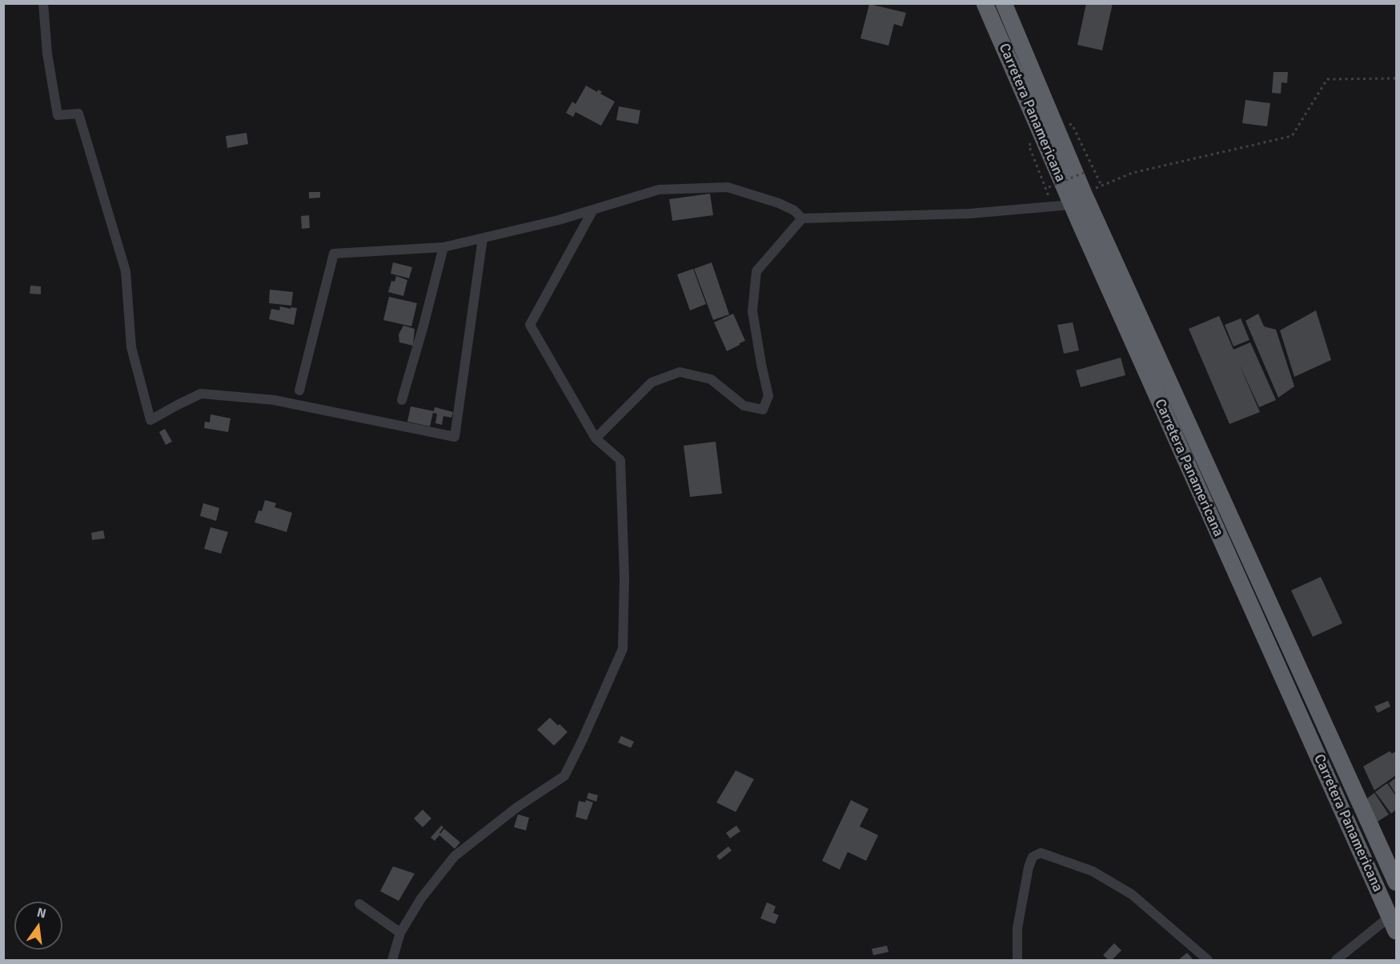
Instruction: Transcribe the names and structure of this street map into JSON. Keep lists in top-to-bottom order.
{
  "streets": {
    "highway": ["Carretera Panamericana"]
  },
  "north": "top"
}
